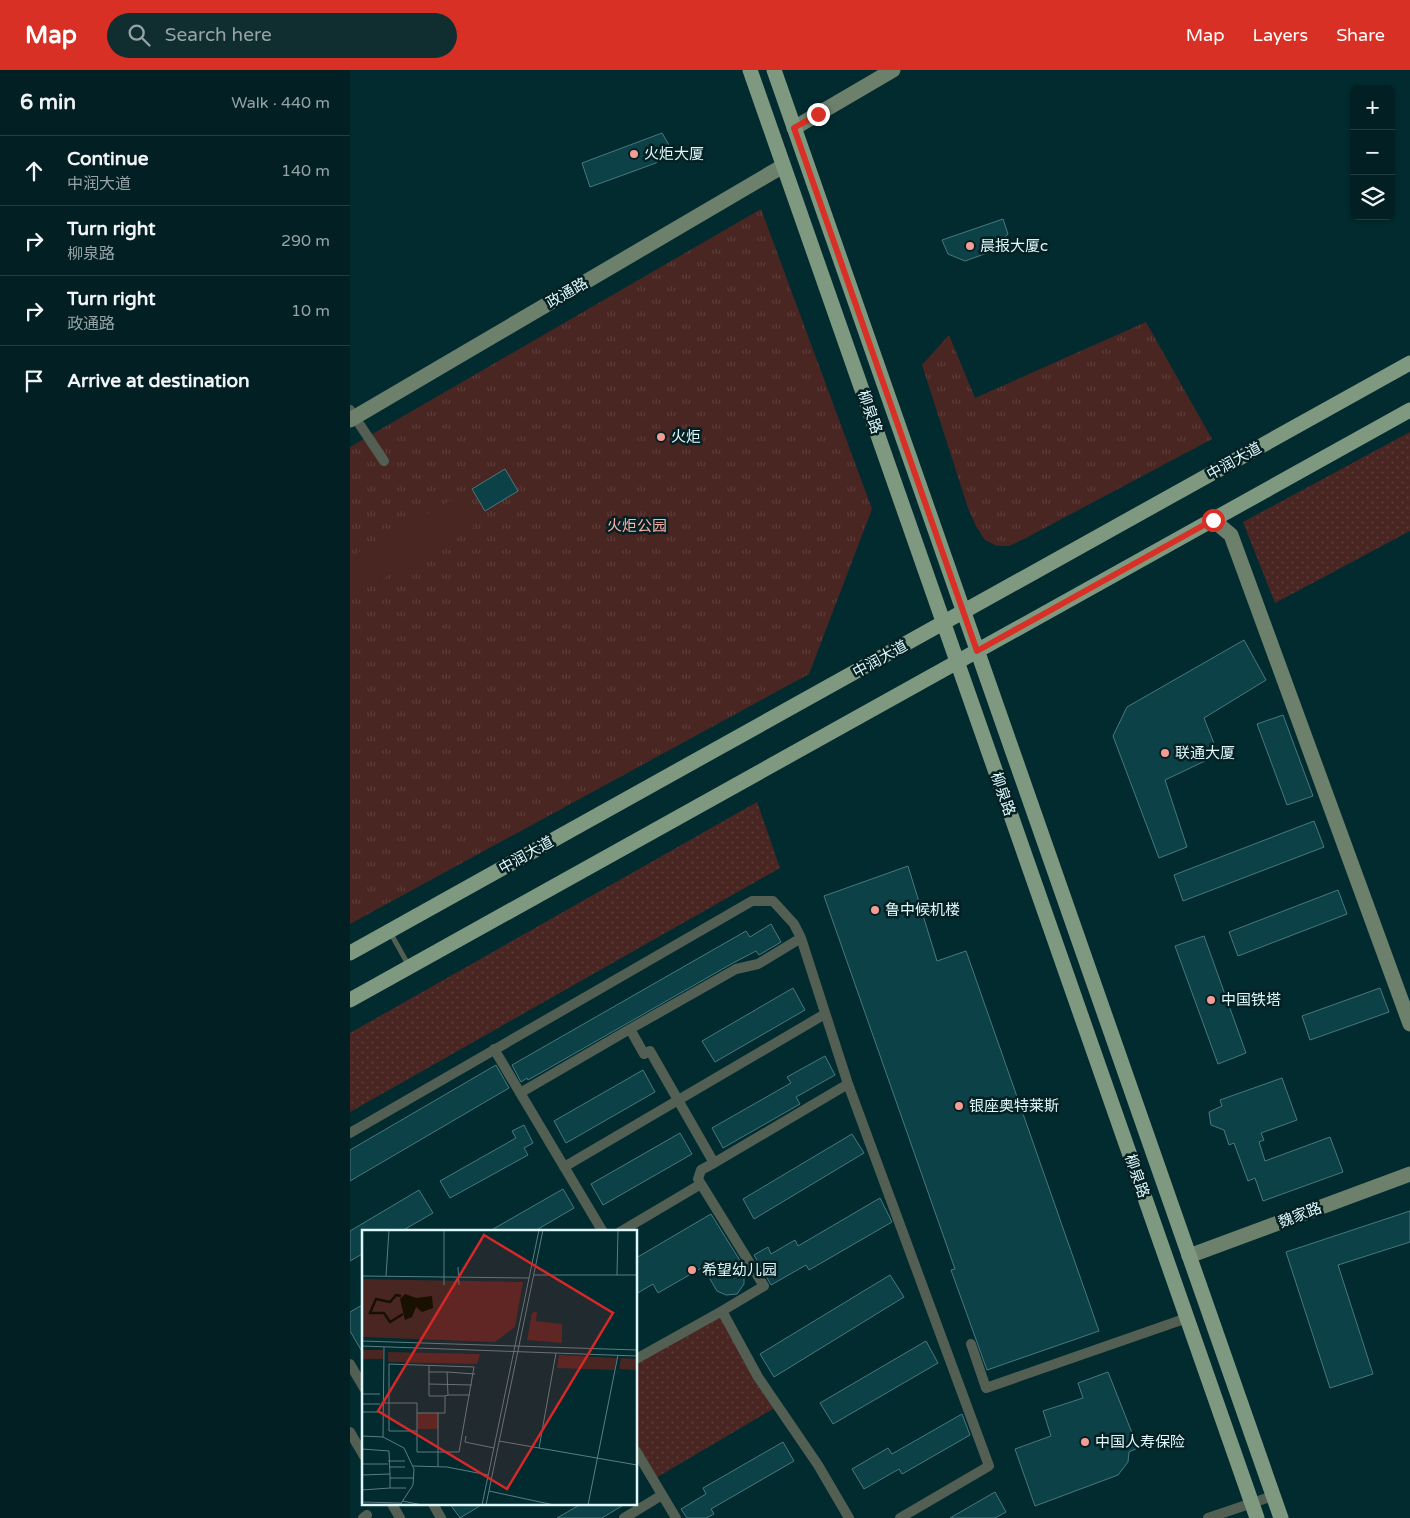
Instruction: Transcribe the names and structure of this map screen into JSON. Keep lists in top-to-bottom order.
{
  "streets": {
    "main road": ["柳泉路", "中润大道"],
    "street": ["政通路", "魏家路"]
  },
  "crossings": [
    ["政通路", "柳泉路"],
    ["柳泉路", "中润大道"],
    ["柳泉路", "魏家路"]
  ],
  "parks": ["火炬公园"],
  "places": [
    "火炬大厦",
    "晨报大厦c",
    "火炬",
    "联通大厦",
    "鲁中候机楼",
    "中国铁塔",
    "银座奥特莱斯",
    "希望幼儿园",
    "中国人寿保险"
  ],
  "page": {
    "header": "Map",
    "search": "Search here",
    "nav": ["Map", "Layers", "Share"],
    "heading": ["6 min", "Walk · 440 m"],
    "map_buttons": ["+", "−"],
    "list": [
      ["Continue", "中润大道", "140 m"],
      ["Turn right", "柳泉路", "290 m"],
      ["Turn right", "政通路", "10 m"],
      "Arrive at destination"
    ]
  }
}
